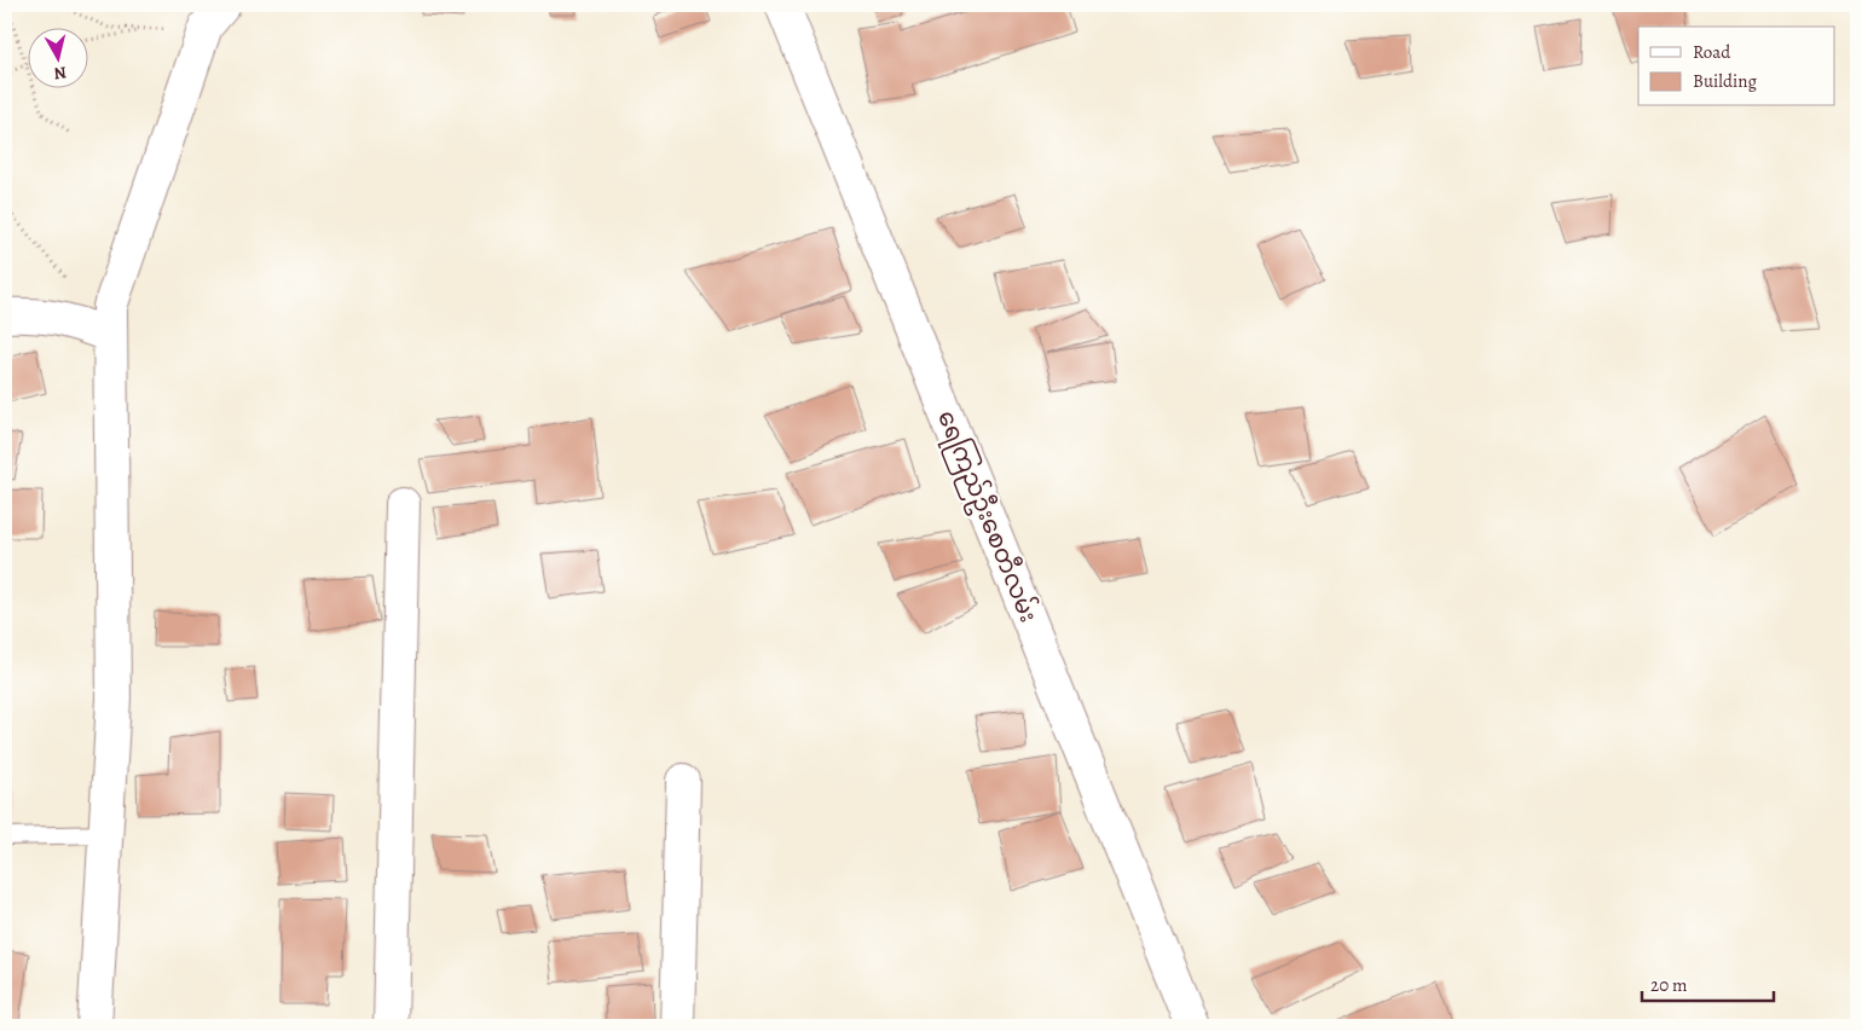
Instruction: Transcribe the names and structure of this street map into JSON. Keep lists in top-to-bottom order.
{
  "streets": {
    "street": ["ရေကြည်ဦးစေတီလမ်း"]
  },
  "legend": ["Road", "Building"],
  "scale_bar": "20 m",
  "north": "bottom"
}
